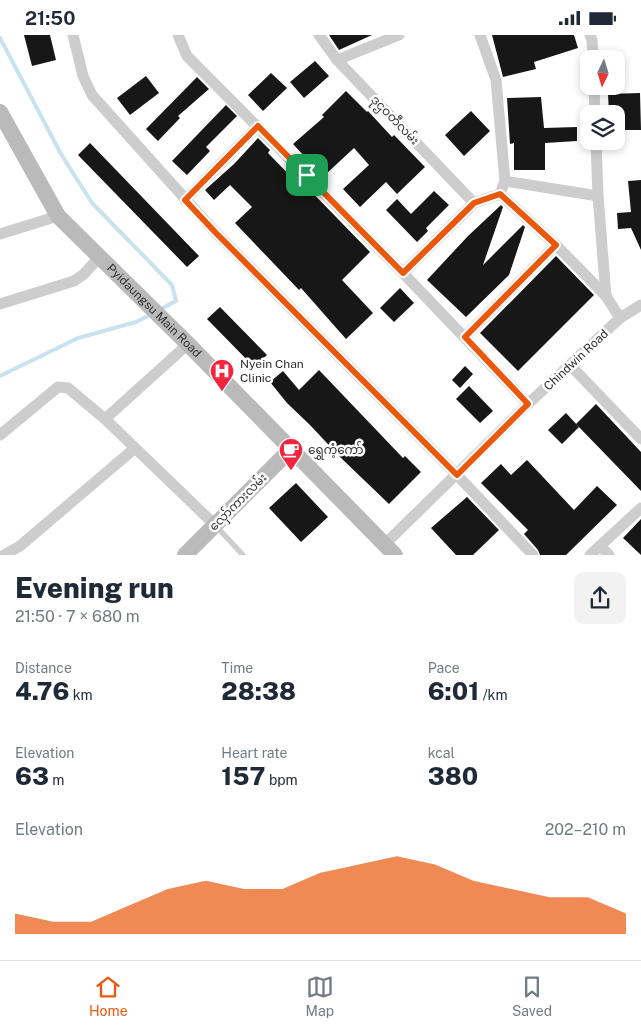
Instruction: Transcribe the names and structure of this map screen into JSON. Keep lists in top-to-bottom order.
{
  "streets": {
    "main road": ["Pyidaungsu Main Road", "လှော်ကားလမ်း"],
    "street": ["ဒုဌဝတီလမ်း", "Chindwin Road"]
  },
  "crossings": [
    ["Pyidaungsu Main Road", "Chindwin Road"],
    ["Pyidaungsu Main Road", "လှော်ကားလမ်း"]
  ],
  "places": {
    "hospital": ["Nyein Chan Clinic"],
    "cafe": ["ရွှေကံ့ကော်"]
  },
  "north": "bottom",
  "page": {
    "status": "21:50",
    "heading": ["Evening run", "21:50 · 7 × 680 m"],
    "stats": [
      ["Distance", "4.76 km"],
      ["Time", "28:38"],
      ["Pace", "6:01 /km"],
      ["Elevation", "63 m"],
      ["Heart rate", "157 bpm"],
      ["kcal", "380"]
    ],
    "chart": ["Elevation", "202–210 m"],
    "tabs": ["Home", "Map", "Saved"]
  }
}
